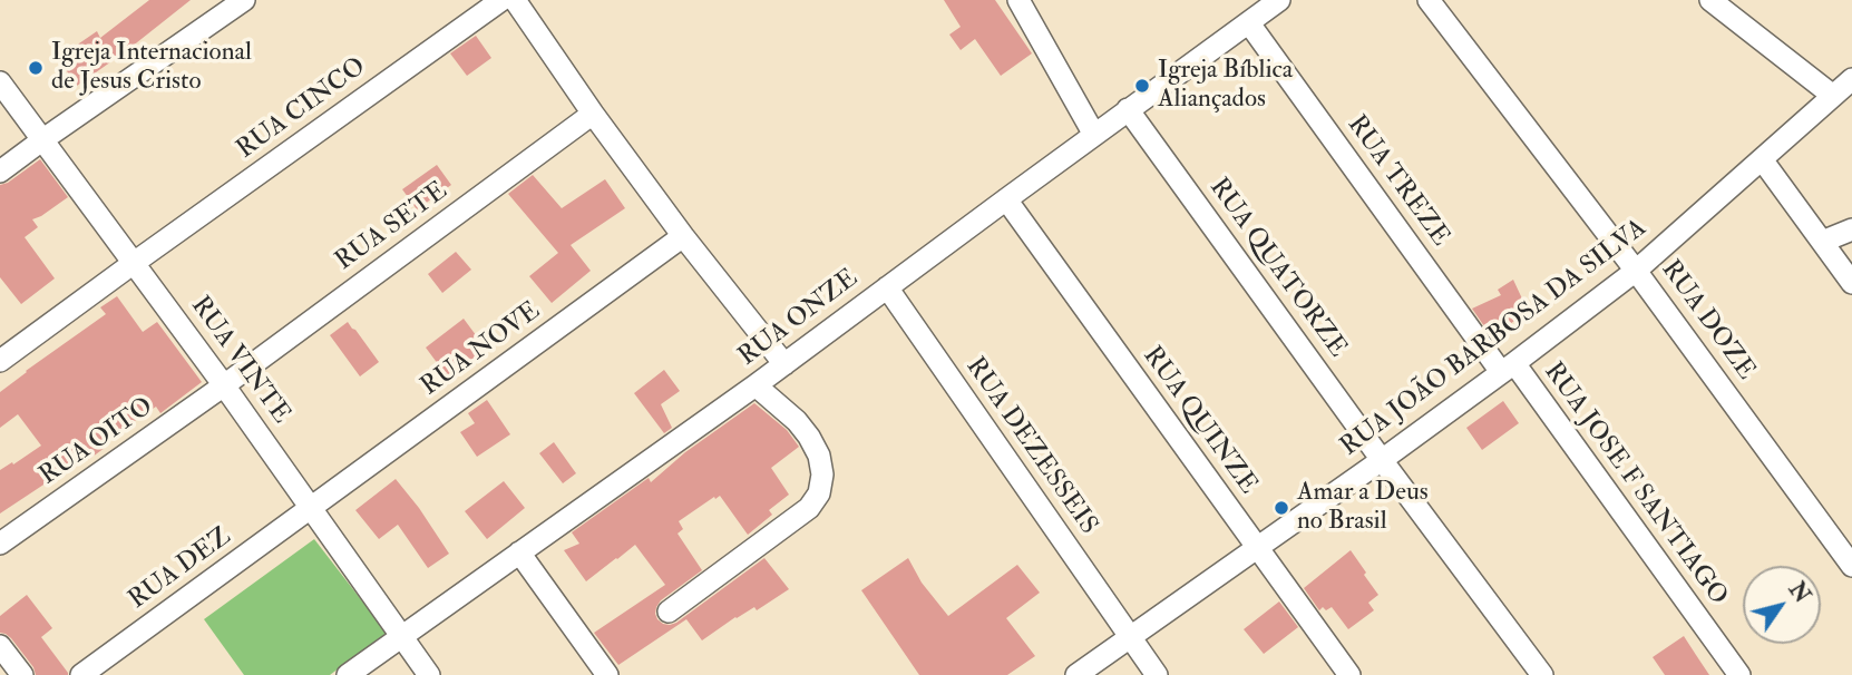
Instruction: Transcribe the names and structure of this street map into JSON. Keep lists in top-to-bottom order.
{
  "streets": {
    "street": [
      "RUA CINCO",
      "RUA TREZE",
      "RUA SETE",
      "RUA QUATORZE",
      "RUA ONZE",
      "RUA DOZE",
      "RUA JOÃO BARBOSA DA SILVA",
      "RUA NOVE",
      "RUA VINTE",
      "RUA QUINZE",
      "RUA OITO",
      "RUA DEZESSEIS",
      "RUA JOSE F SANTIAGO",
      "RUA DEZ"
    ]
  },
  "crossings": [
    ["RUA CINCO", "RUA VINTE"],
    ["RUA TREZE", "RUA ONZE"],
    ["RUA TREZE", "RUA JOÃO BARBOSA DA SILVA"],
    ["RUA TREZE", "RUA JOSE F SANTIAGO"],
    ["RUA SETE", "RUA VINTE"],
    ["RUA SETE", "RUA OITO"],
    ["RUA QUATORZE", "RUA ONZE"],
    ["RUA QUATORZE", "RUA JOÃO BARBOSA DA SILVA"],
    ["RUA ONZE", "RUA VINTE"],
    ["RUA ONZE", "RUA QUINZE"],
    ["RUA ONZE", "RUA DEZESSEIS"],
    ["RUA DOZE", "RUA JOÃO BARBOSA DA SILVA"],
    ["RUA JOÃO BARBOSA DA SILVA", "RUA QUINZE"],
    ["RUA JOÃO BARBOSA DA SILVA", "RUA DEZESSEIS"],
    ["RUA JOÃO BARBOSA DA SILVA", "RUA JOSE F SANTIAGO"],
    ["RUA NOVE", "RUA VINTE"],
    ["RUA NOVE", "RUA DEZ"],
    ["RUA VINTE", "RUA OITO"],
    ["RUA VINTE", "RUA DEZ"]
  ],
  "places": ["Igreja Internacional de Jesus Cristo", "Igreja Bíblica Aliançados", "Amar a Deus no Brasil"],
  "north": "top right"
}
